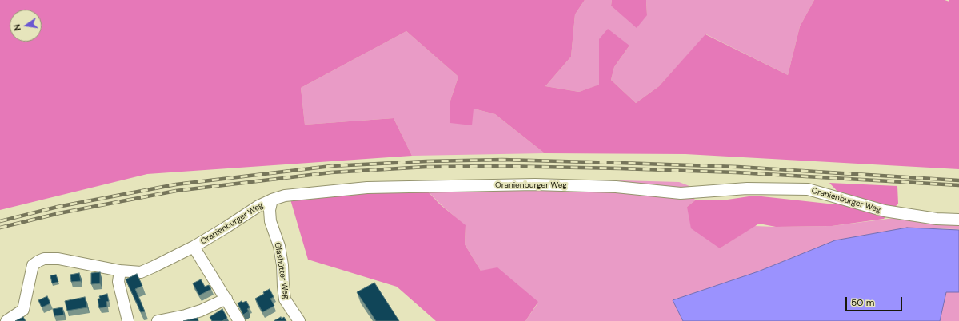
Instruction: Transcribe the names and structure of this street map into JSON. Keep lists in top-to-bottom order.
{
  "streets": {
    "street": ["Oranienburger Weg", "Glashütter Weg"]
  },
  "crossings": [
    ["Oranienburger Weg", "Glashütter Weg"]
  ],
  "scale_bar": "50 m",
  "north": "left"
}
